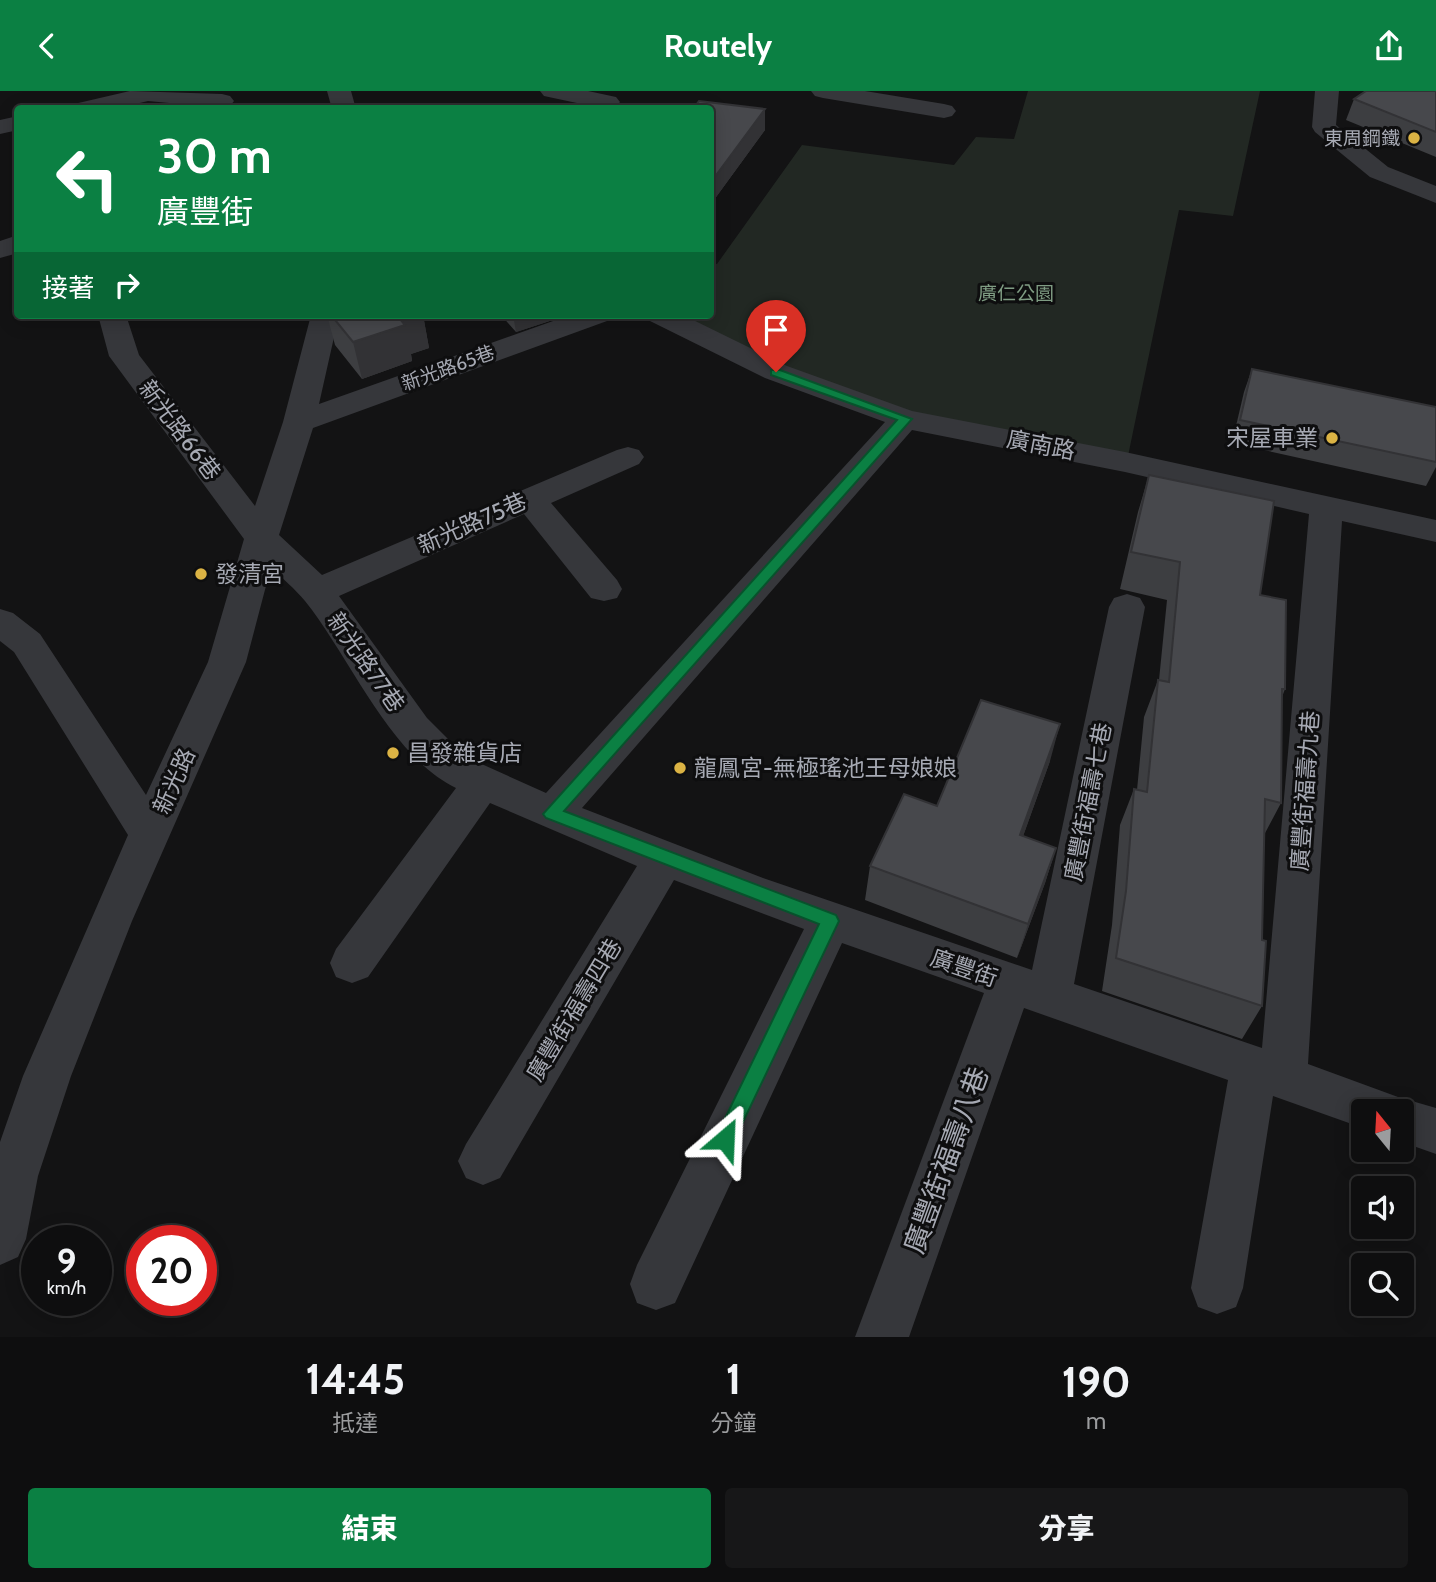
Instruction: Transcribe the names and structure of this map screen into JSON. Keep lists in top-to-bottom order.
{
  "streets": {
    "street": [
      "新光路65巷",
      "新光路66巷",
      "廣南路",
      "新光路75巷",
      "新光路77巷",
      "新光路",
      "廣豐街福壽九巷",
      "廣豐街福壽七巷",
      "廣豐街",
      "廣豐街福壽四巷",
      "廣豐街福壽八巷"
    ]
  },
  "crossings": [
    ["新光路65巷", "新光路"],
    ["新光路66巷", "新光路77巷"],
    ["新光路66巷", "新光路"],
    ["廣南路", "廣豐街福壽九巷"],
    ["新光路75巷", "新光路77巷"],
    ["新光路77巷", "新光路"],
    ["新光路77巷", "廣豐街"],
    ["廣豐街福壽九巷", "廣豐街"],
    ["廣豐街福壽七巷", "廣豐街"],
    ["廣豐街福壽七巷", "廣豐街福壽八巷"],
    ["廣豐街", "廣豐街福壽四巷"],
    ["廣豐街", "廣豐街福壽八巷"]
  ],
  "parks": ["廣仁公園"],
  "places": [
    "東周鋼鐵",
    "宋屋車業",
    "發清宮",
    "昌發雜貨店",
    "龍鳳宮-無極瑤池王母娘娘"
  ],
  "north": "top",
  "page": {
    "header": "Routely",
    "turn": ["30 m", "廣豐街"],
    "then": "接著",
    "speed": "9 km/h",
    "limit": "20",
    "eta": [
      "14:45",
      "抵達",
      "1",
      "分鐘",
      "190",
      "m"
    ],
    "buttons": ["結束", "分享"]
  }
}
